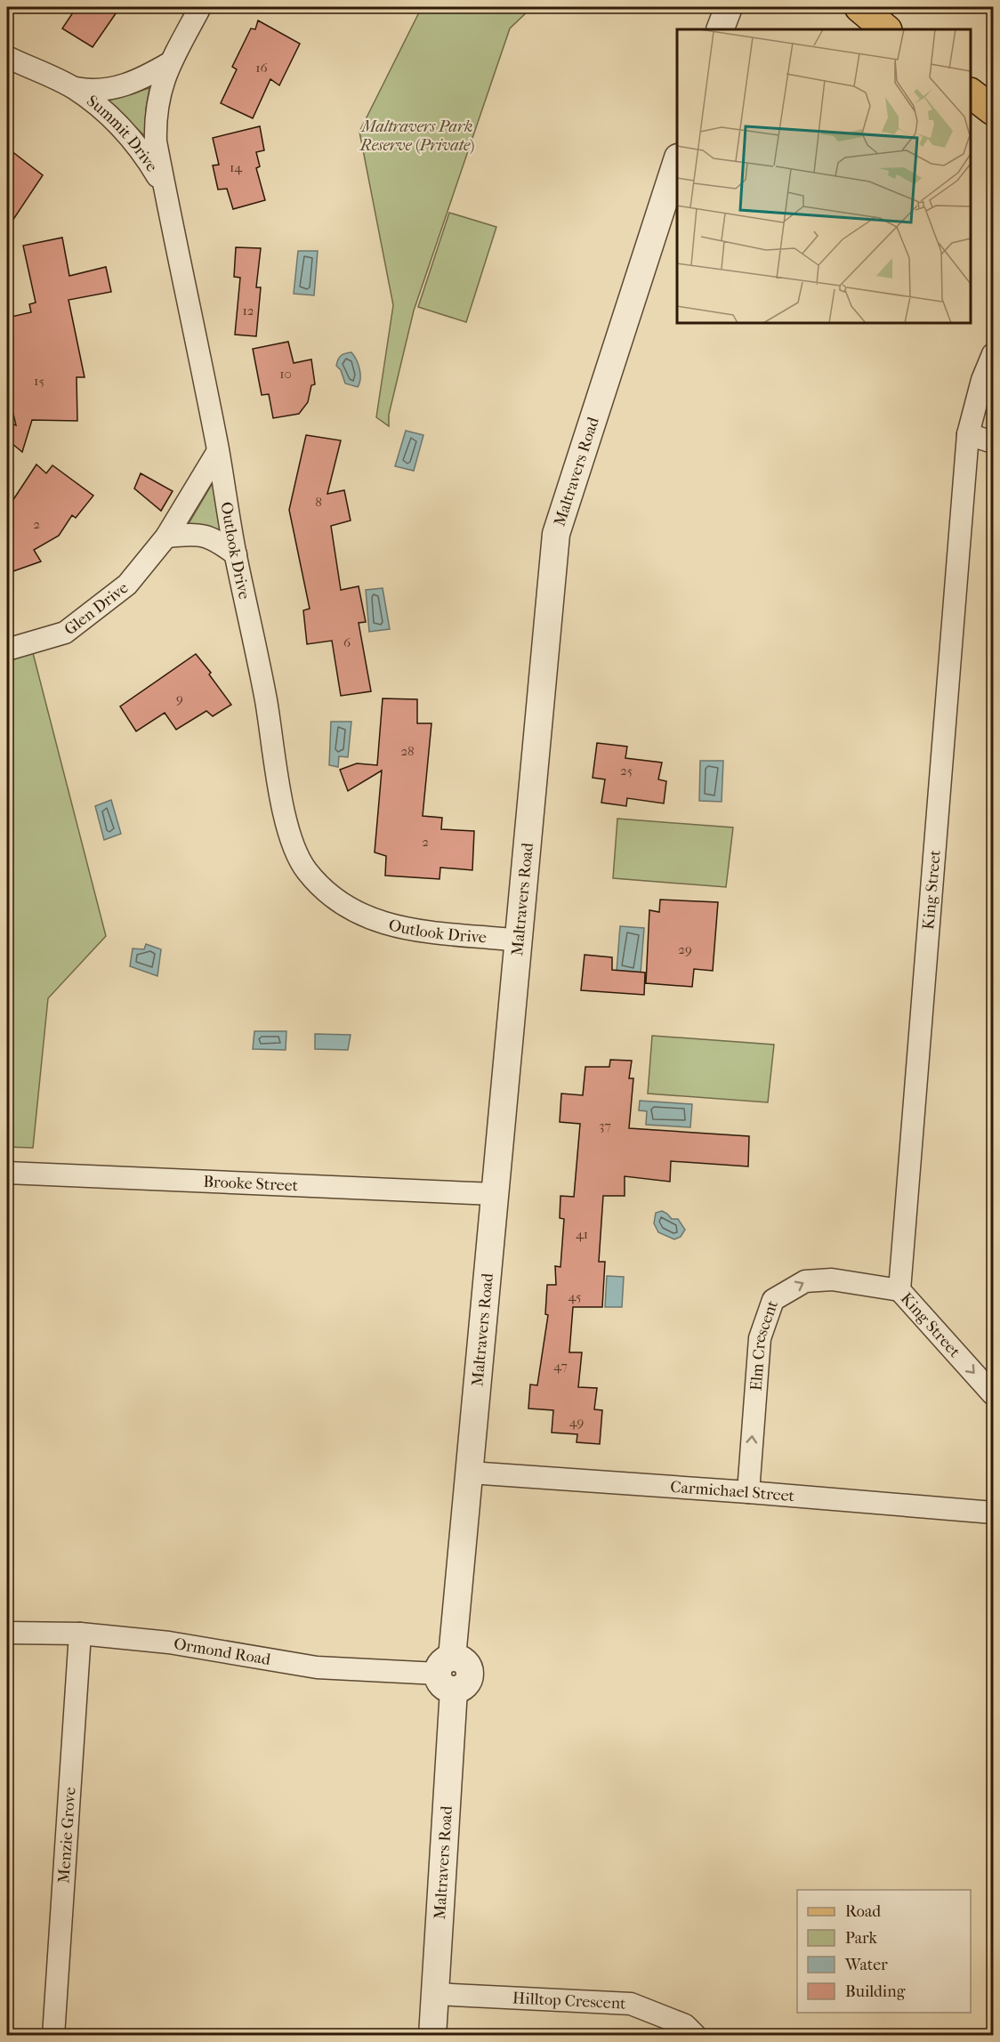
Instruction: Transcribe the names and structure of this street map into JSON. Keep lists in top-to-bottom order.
{
  "streets": {
    "street": [
      "Summit Drive",
      "Maltravers Road",
      "Outlook Drive",
      "Glen Drive",
      "King Street",
      "Brooke Street",
      "Elm Crescent",
      "Carmichael Street",
      "Ormond Road",
      "Menzie Grove",
      "Hilltop Crescent"
    ]
  },
  "crossings": [
    ["Summit Drive", "Outlook Drive"],
    ["Maltravers Road", "Outlook Drive"],
    ["Maltravers Road", "Brooke Street"],
    ["Maltravers Road", "Carmichael Street"],
    ["Maltravers Road", "Ormond Road"],
    ["Maltravers Road", "Hilltop Crescent"],
    ["Outlook Drive", "Glen Drive"],
    ["King Street", "Elm Crescent"],
    ["Elm Crescent", "Carmichael Street"],
    ["Ormond Road", "Menzie Grove"]
  ],
  "parks": ["Maltravers Park Reserve (Private)"],
  "house_numbers": [
    "16",
    "14",
    "12",
    "10",
    "15",
    "8",
    "2",
    "6",
    "9",
    "28",
    "25",
    "2",
    "29",
    "37",
    "41",
    "45",
    "47",
    "49"
  ],
  "legend": [
    "Road",
    "Park",
    "Water",
    "Building"
  ]
}
